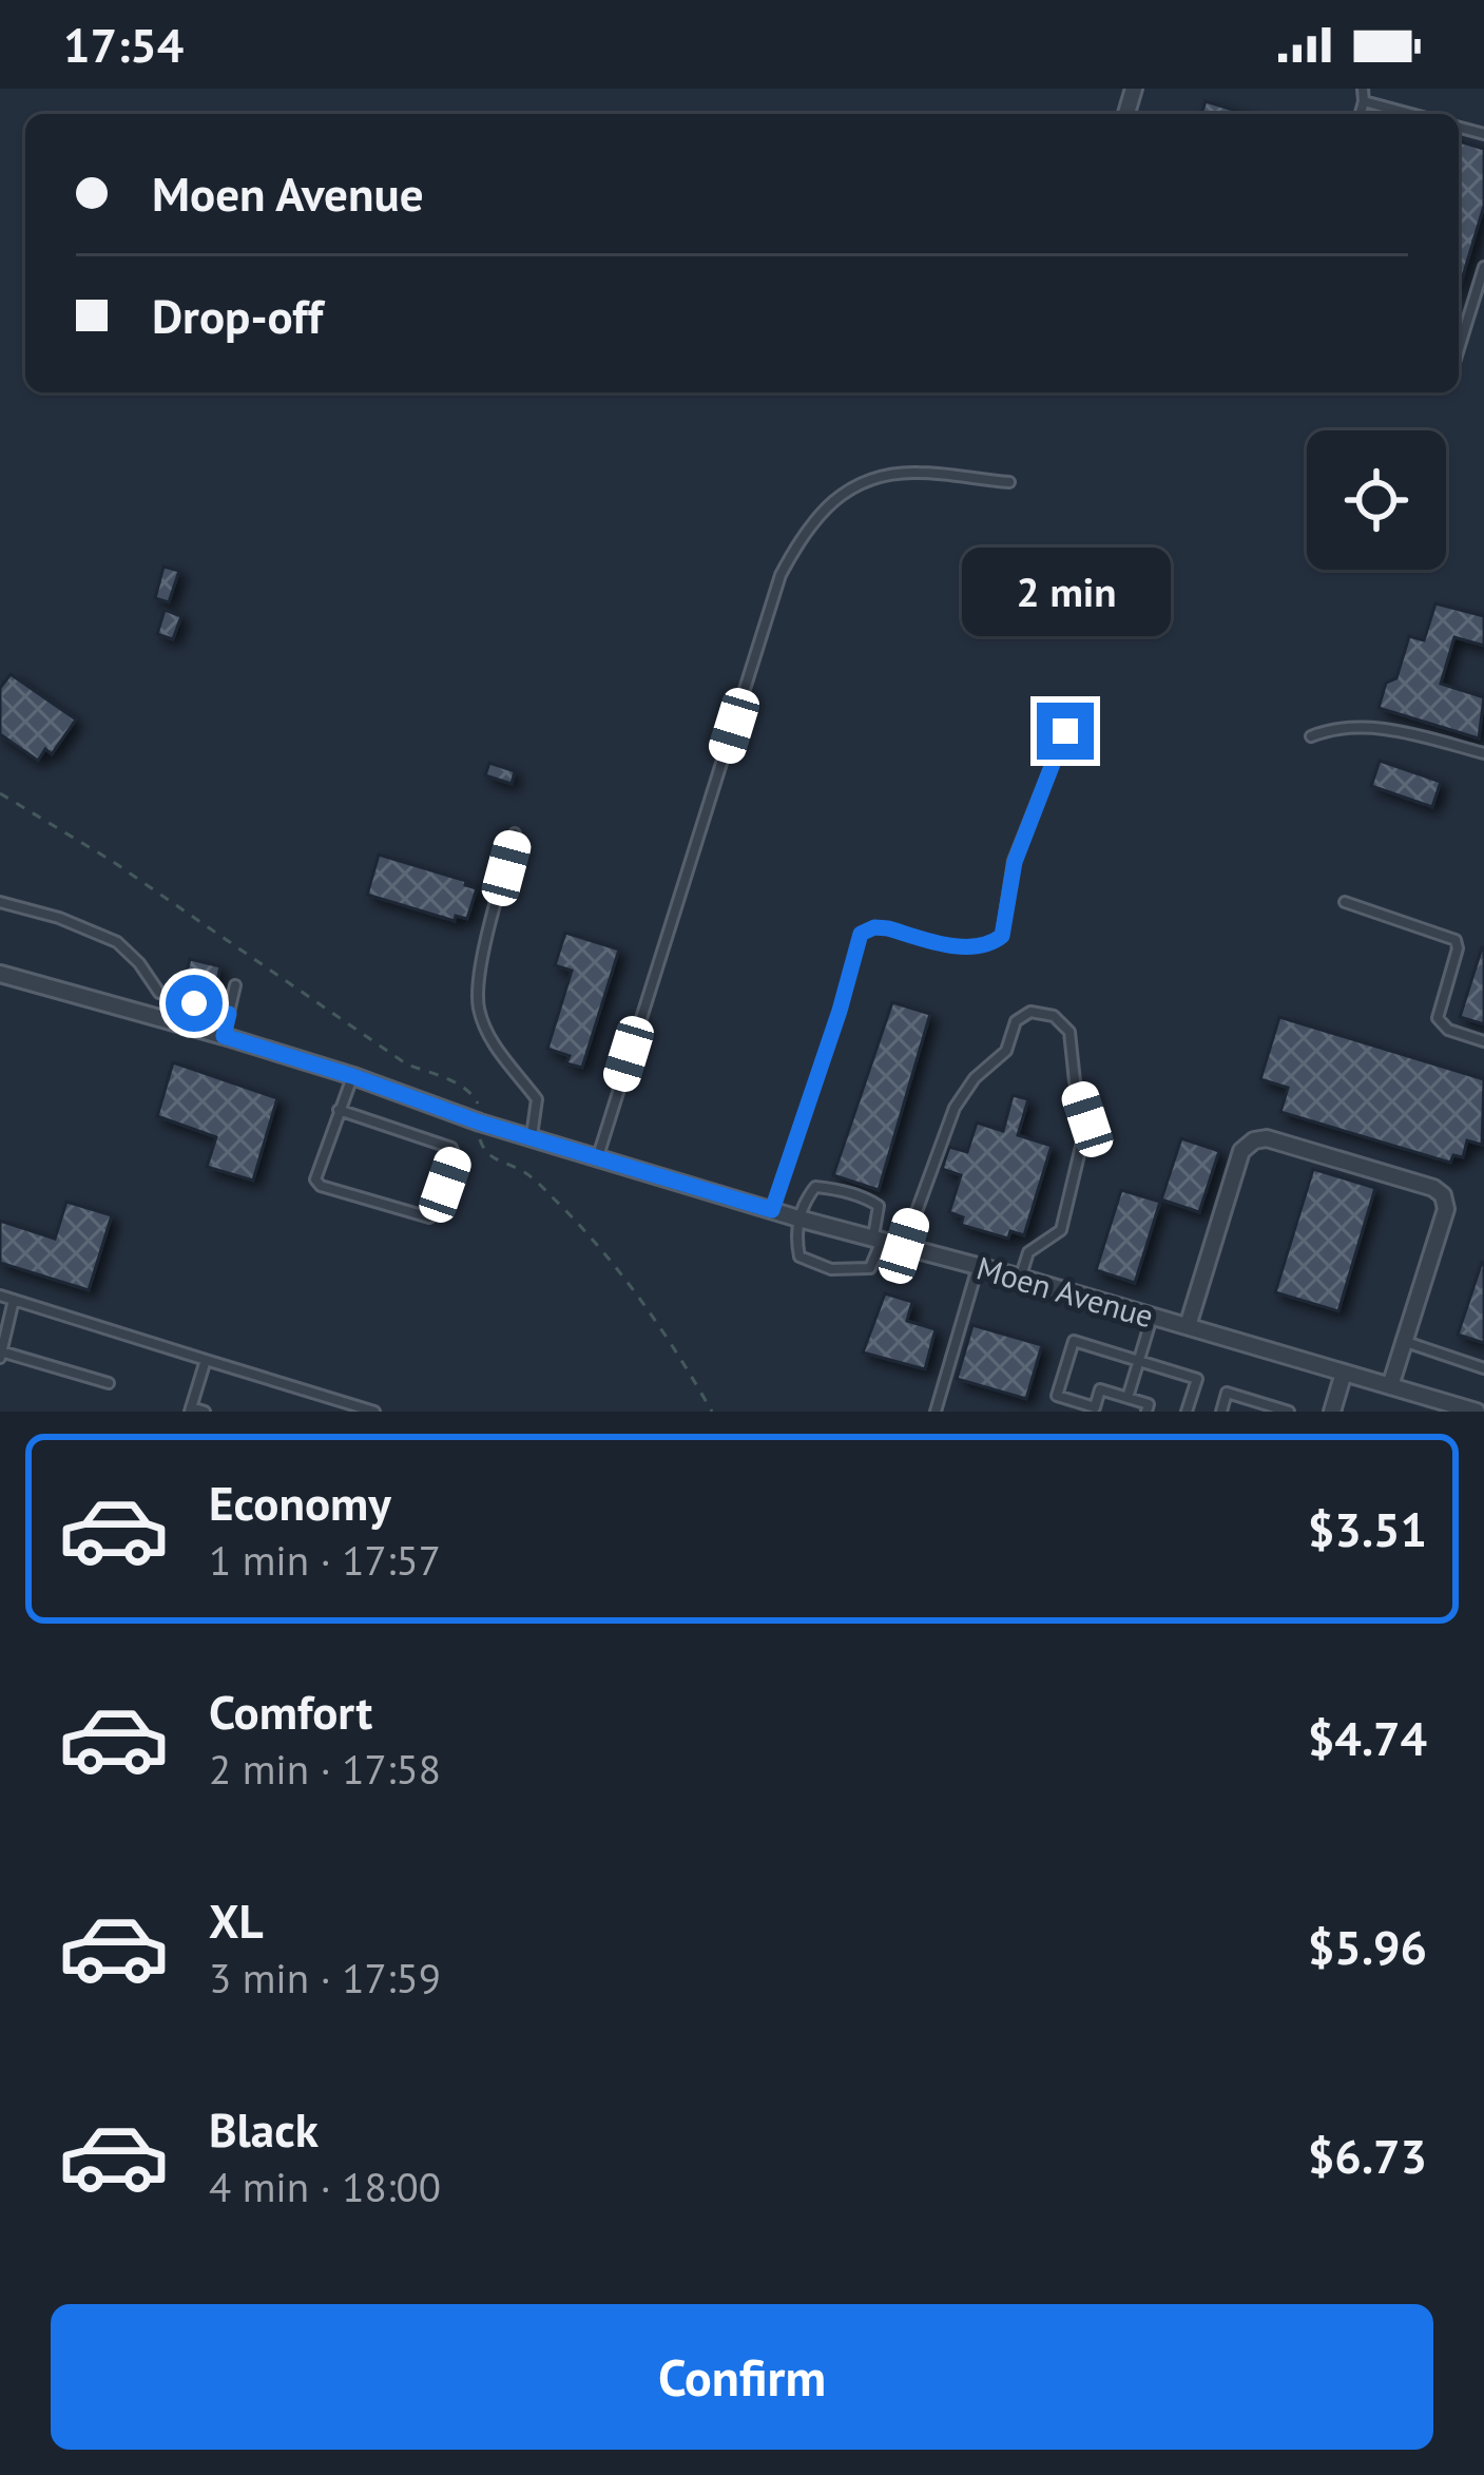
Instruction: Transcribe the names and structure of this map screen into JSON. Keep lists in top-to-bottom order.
{
  "streets": {
    "street": ["Moen Avenue"]
  },
  "page": {
    "status": "17:54",
    "banner": ["Moen Avenue", "Drop-off"],
    "bubble": "2 min",
    "list": [
      {
        "name": "Economy",
        "note": "1 min · 17:57",
        "value": "$3.51"
      },
      {
        "name": "Comfort",
        "note": "2 min · 17:58",
        "value": "$4.74"
      },
      {
        "name": "XL",
        "note": "3 min · 17:59",
        "value": "$5.96"
      },
      {
        "name": "Black",
        "note": "4 min · 18:00",
        "value": "$6.73"
      }
    ],
    "buttons": "Confirm"
  }
}
